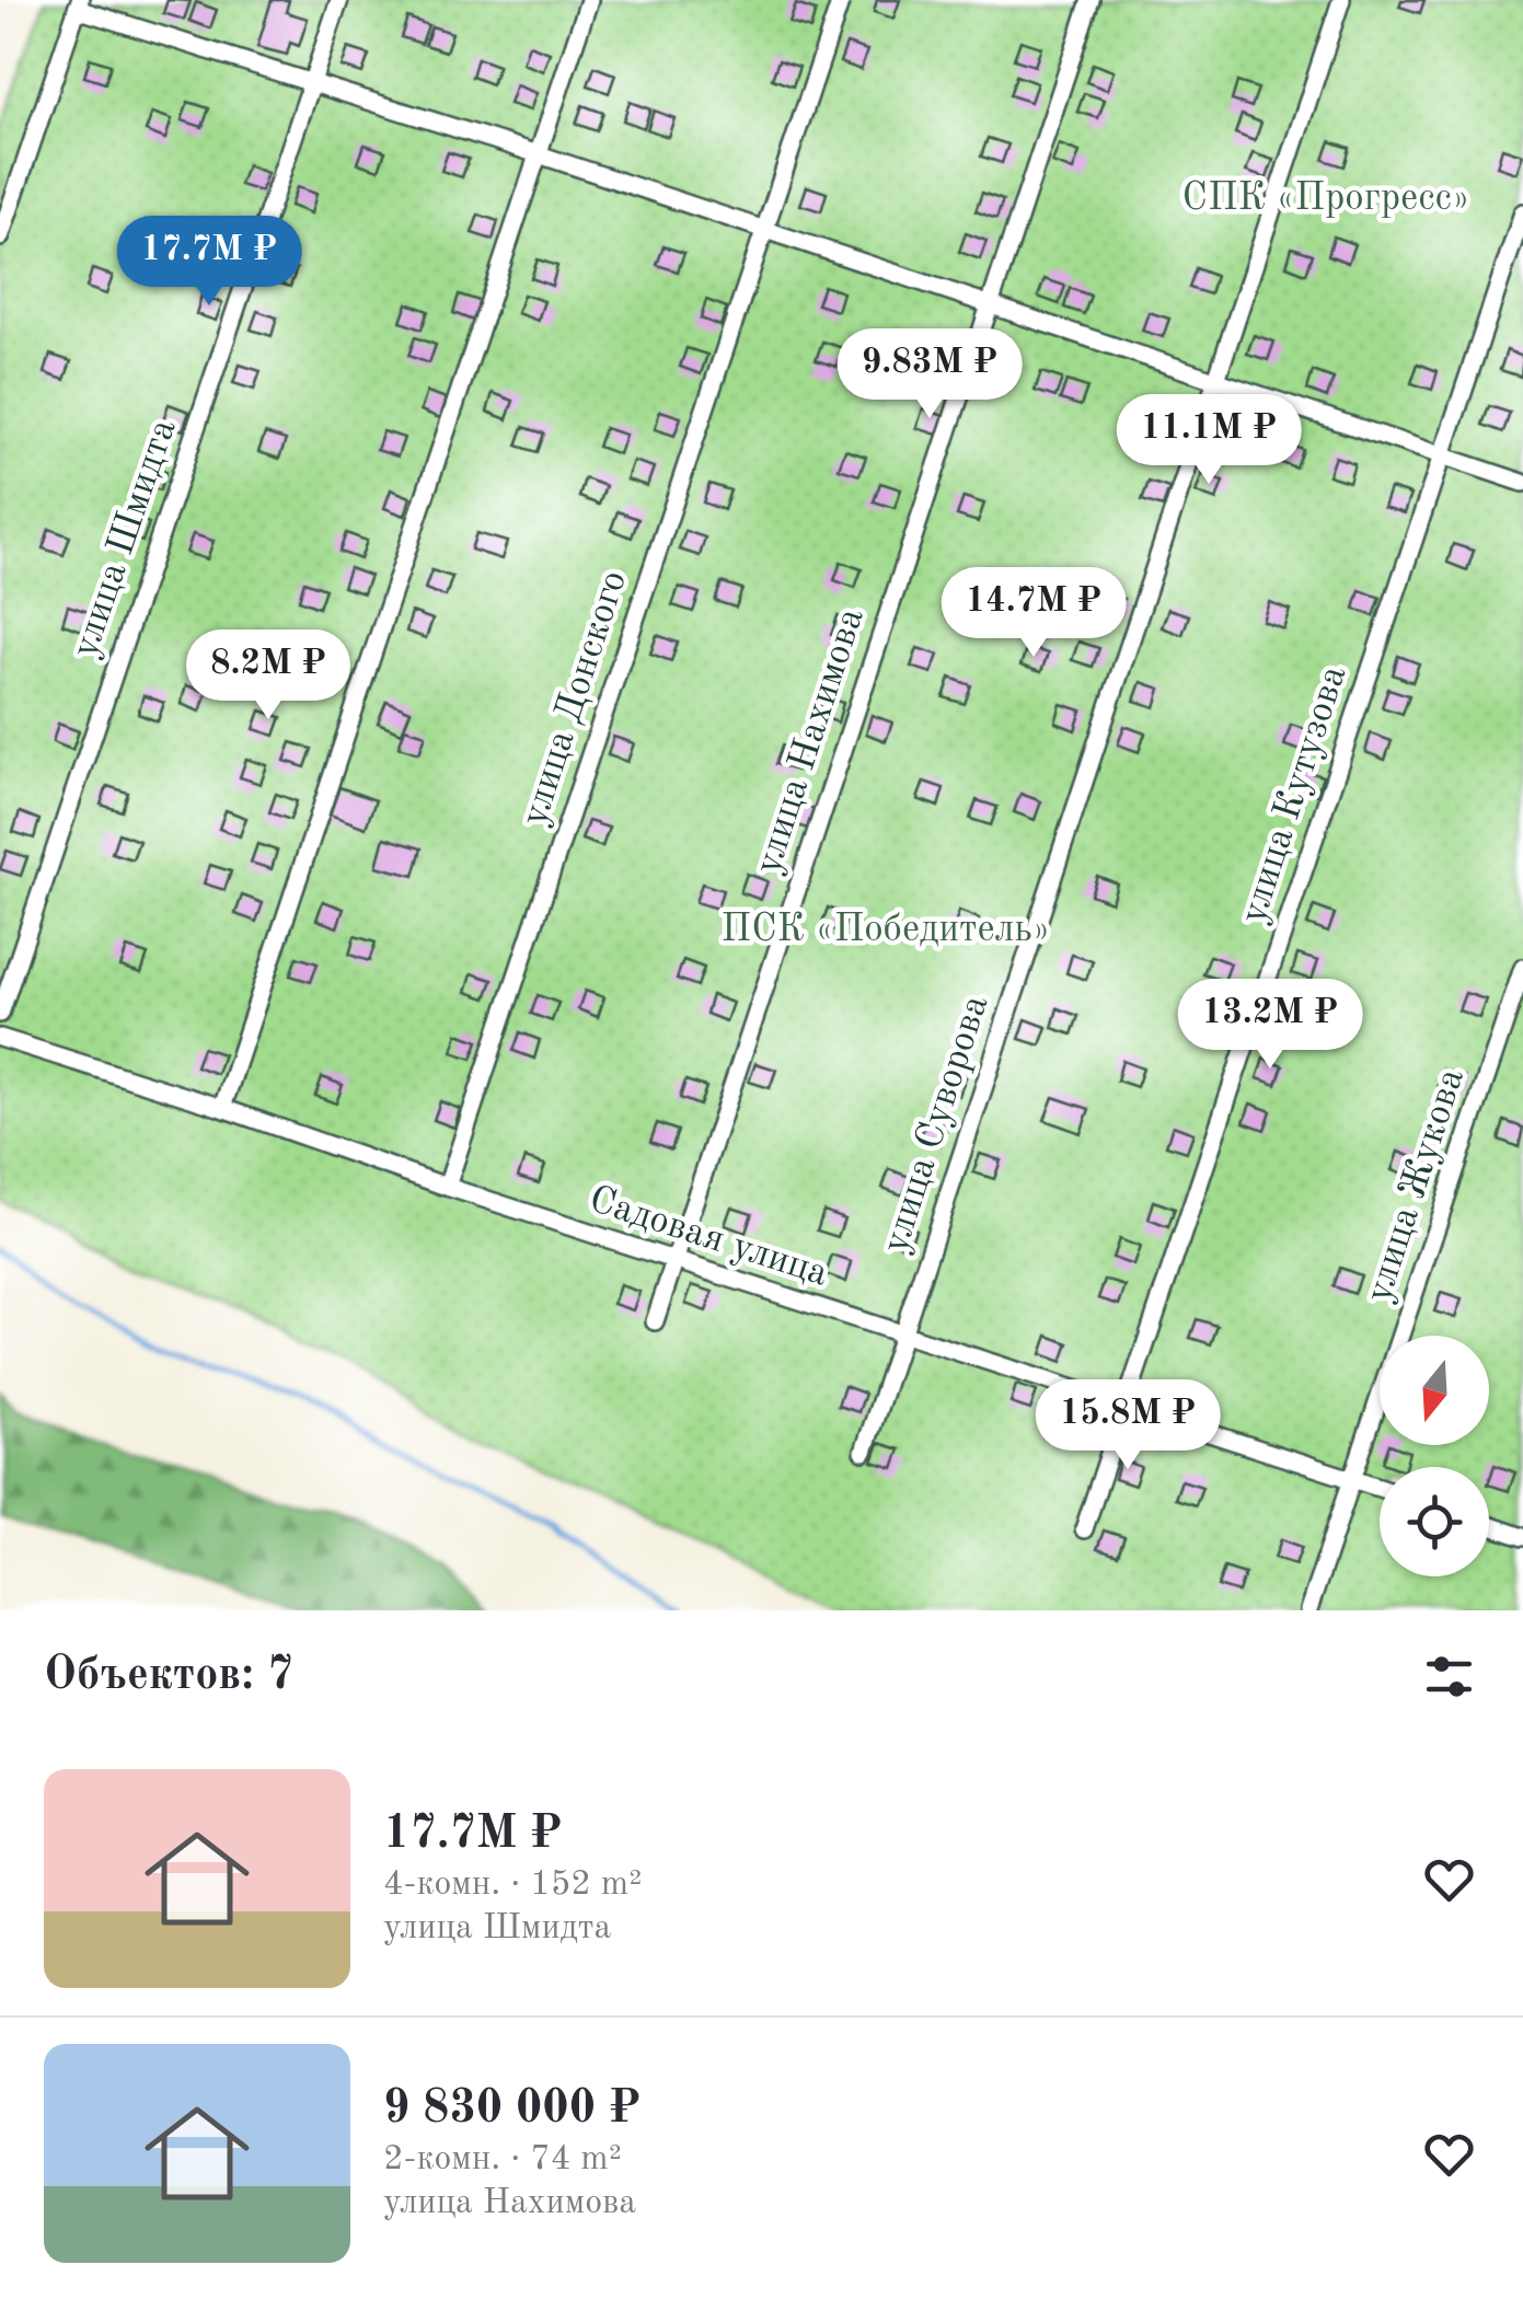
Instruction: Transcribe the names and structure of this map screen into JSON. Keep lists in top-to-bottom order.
{
  "streets": {
    "street": [
      "улица Шмидта",
      "улица Донского",
      "улица Нахимова",
      "улица Кутузова",
      "улица Суворова",
      "улица Жукова",
      "Садовая улица"
    ]
  },
  "crossings": [
    ["улица Донского", "Садовая улица"],
    ["улица Нахимова", "Садовая улица"],
    ["улица Кутузова", "Садовая улица"],
    ["улица Суворова", "Садовая улица"],
    ["улица Жукова", "Садовая улица"]
  ],
  "parks": ["СПК «Прогресс»", "ПСК «Победитель»"],
  "north": "bottom",
  "page": {
    "price": [
      "17.7M ₽",
      "9.83M ₽",
      "11.1M ₽",
      "14.7M ₽",
      "8.2M ₽",
      "13.2M ₽",
      "15.8M ₽"
    ],
    "heading": "Объектов: 7",
    "list": [
      {
        "name": "17.7M ₽",
        "note": "4-комн. · 152 m² · улица Шмидта"
      },
      {
        "name": "9 830 000 ₽",
        "note": "2-комн. · 74 m² · улица Нахимова"
      }
    ]
  }
}
